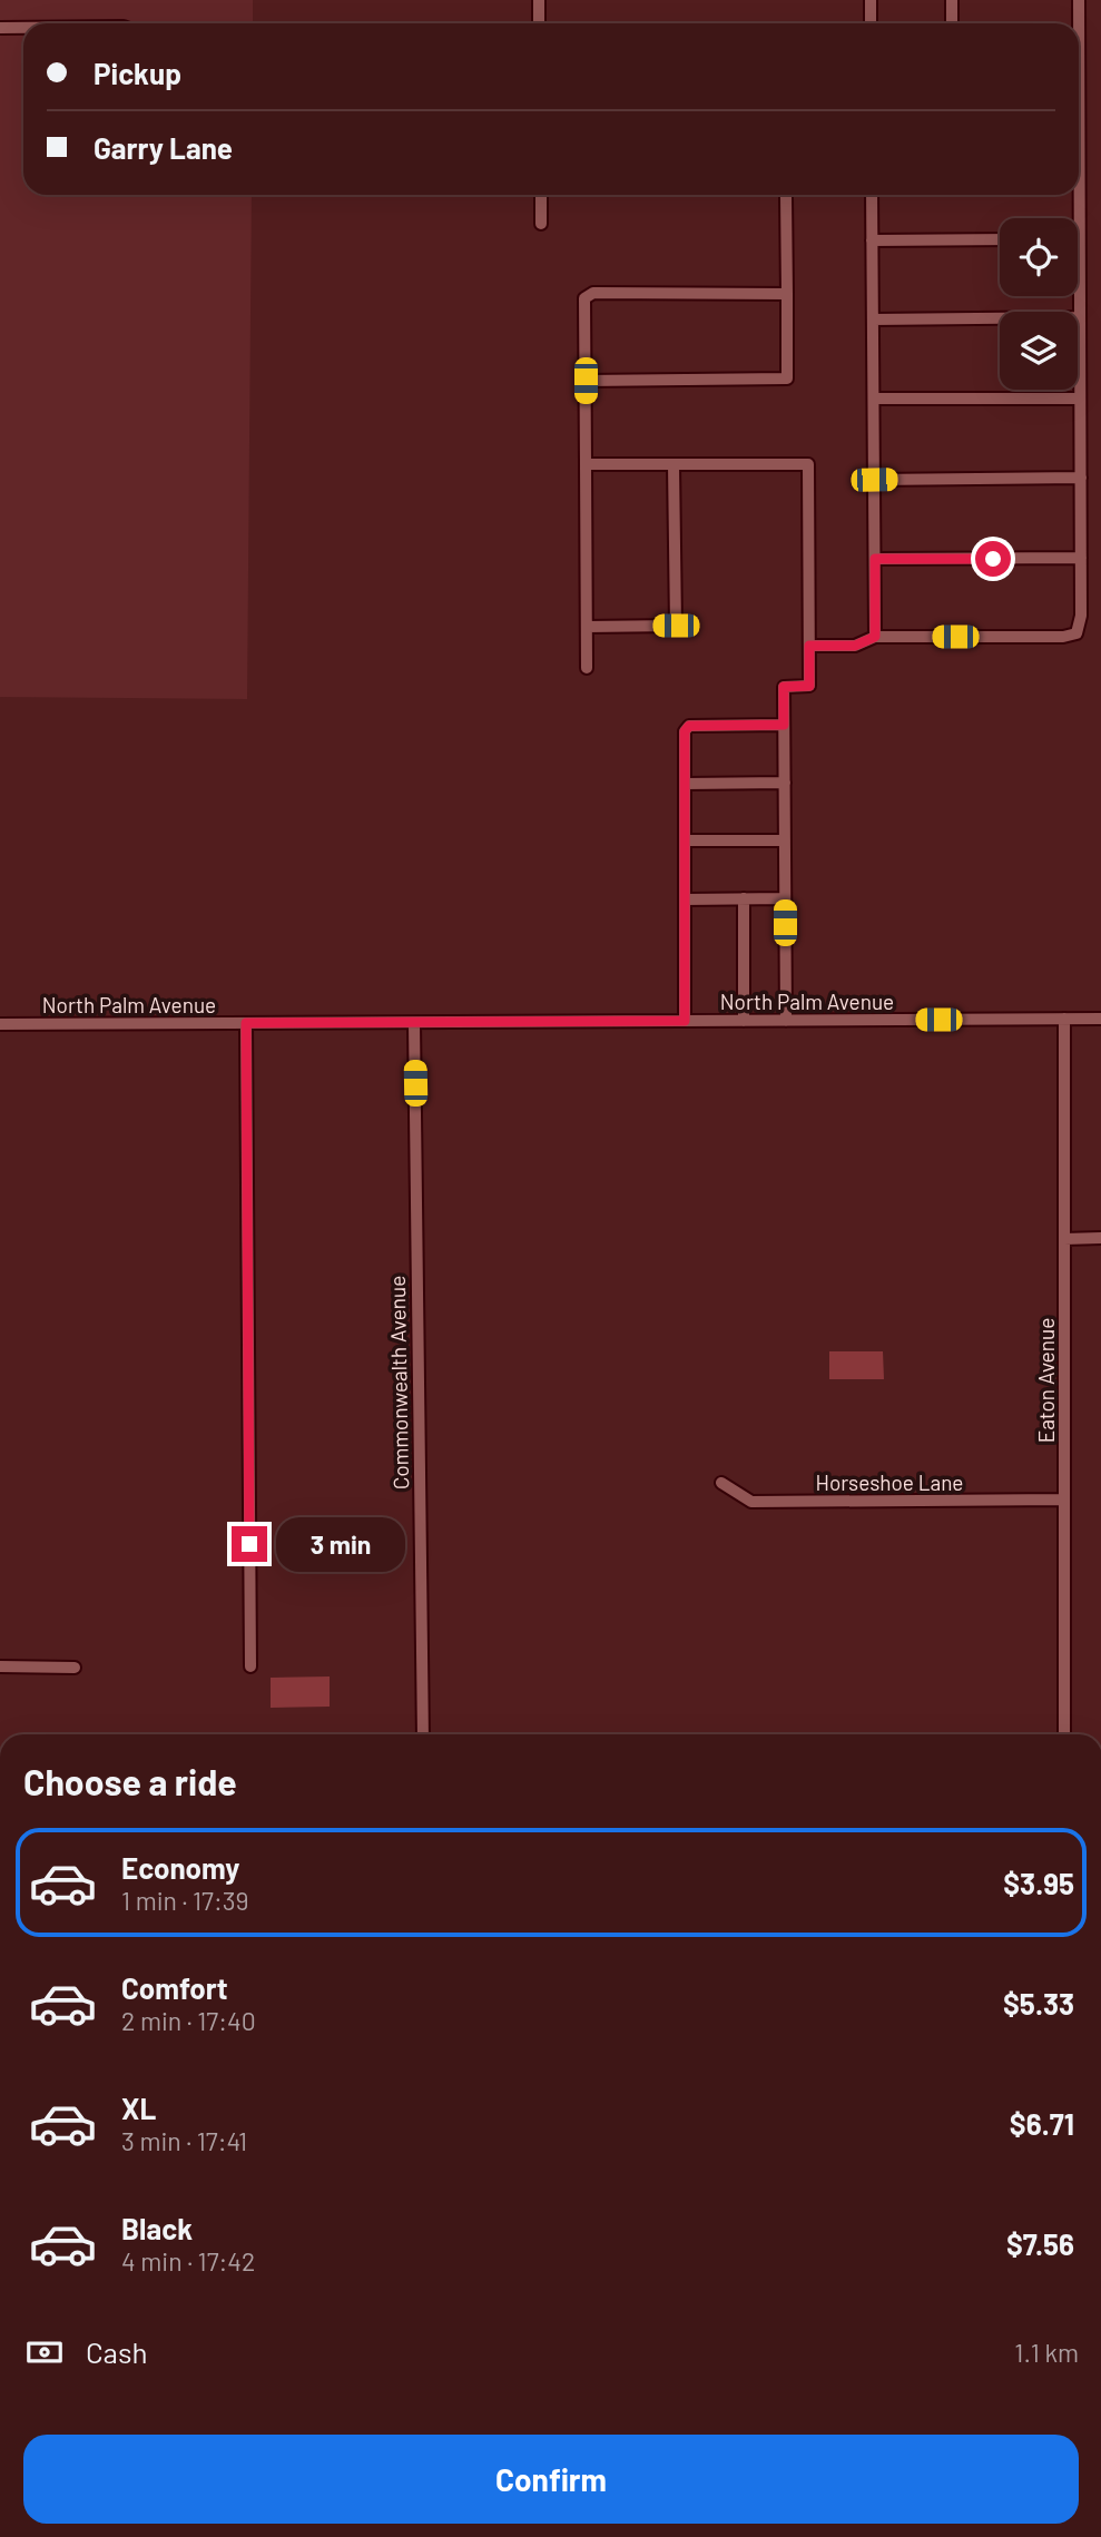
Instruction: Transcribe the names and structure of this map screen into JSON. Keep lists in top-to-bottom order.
{
  "streets": {
    "street": [
      "North Palm Avenue",
      "Eaton Avenue",
      "Commonwealth Avenue",
      "Horseshoe Lane"
    ]
  },
  "crossings": [
    ["North Palm Avenue", "Eaton Avenue"],
    ["North Palm Avenue", "Commonwealth Avenue"],
    ["Eaton Avenue", "Horseshoe Lane"]
  ],
  "page": {
    "banner": ["Pickup", "Garry Lane"],
    "bubble": "3 min",
    "heading": "Choose a ride",
    "list": [
      {
        "name": "Economy",
        "note": "1 min · 17:39",
        "value": "$3.95"
      },
      {
        "name": "Comfort",
        "note": "2 min · 17:40",
        "value": "$5.33"
      },
      {
        "name": "XL",
        "note": "3 min · 17:41",
        "value": "$6.71"
      },
      {
        "name": "Black",
        "note": "4 min · 17:42",
        "value": "$7.56"
      }
    ],
    "pay": ["Cash", "1.1 km"],
    "buttons": "Confirm"
  }
}
